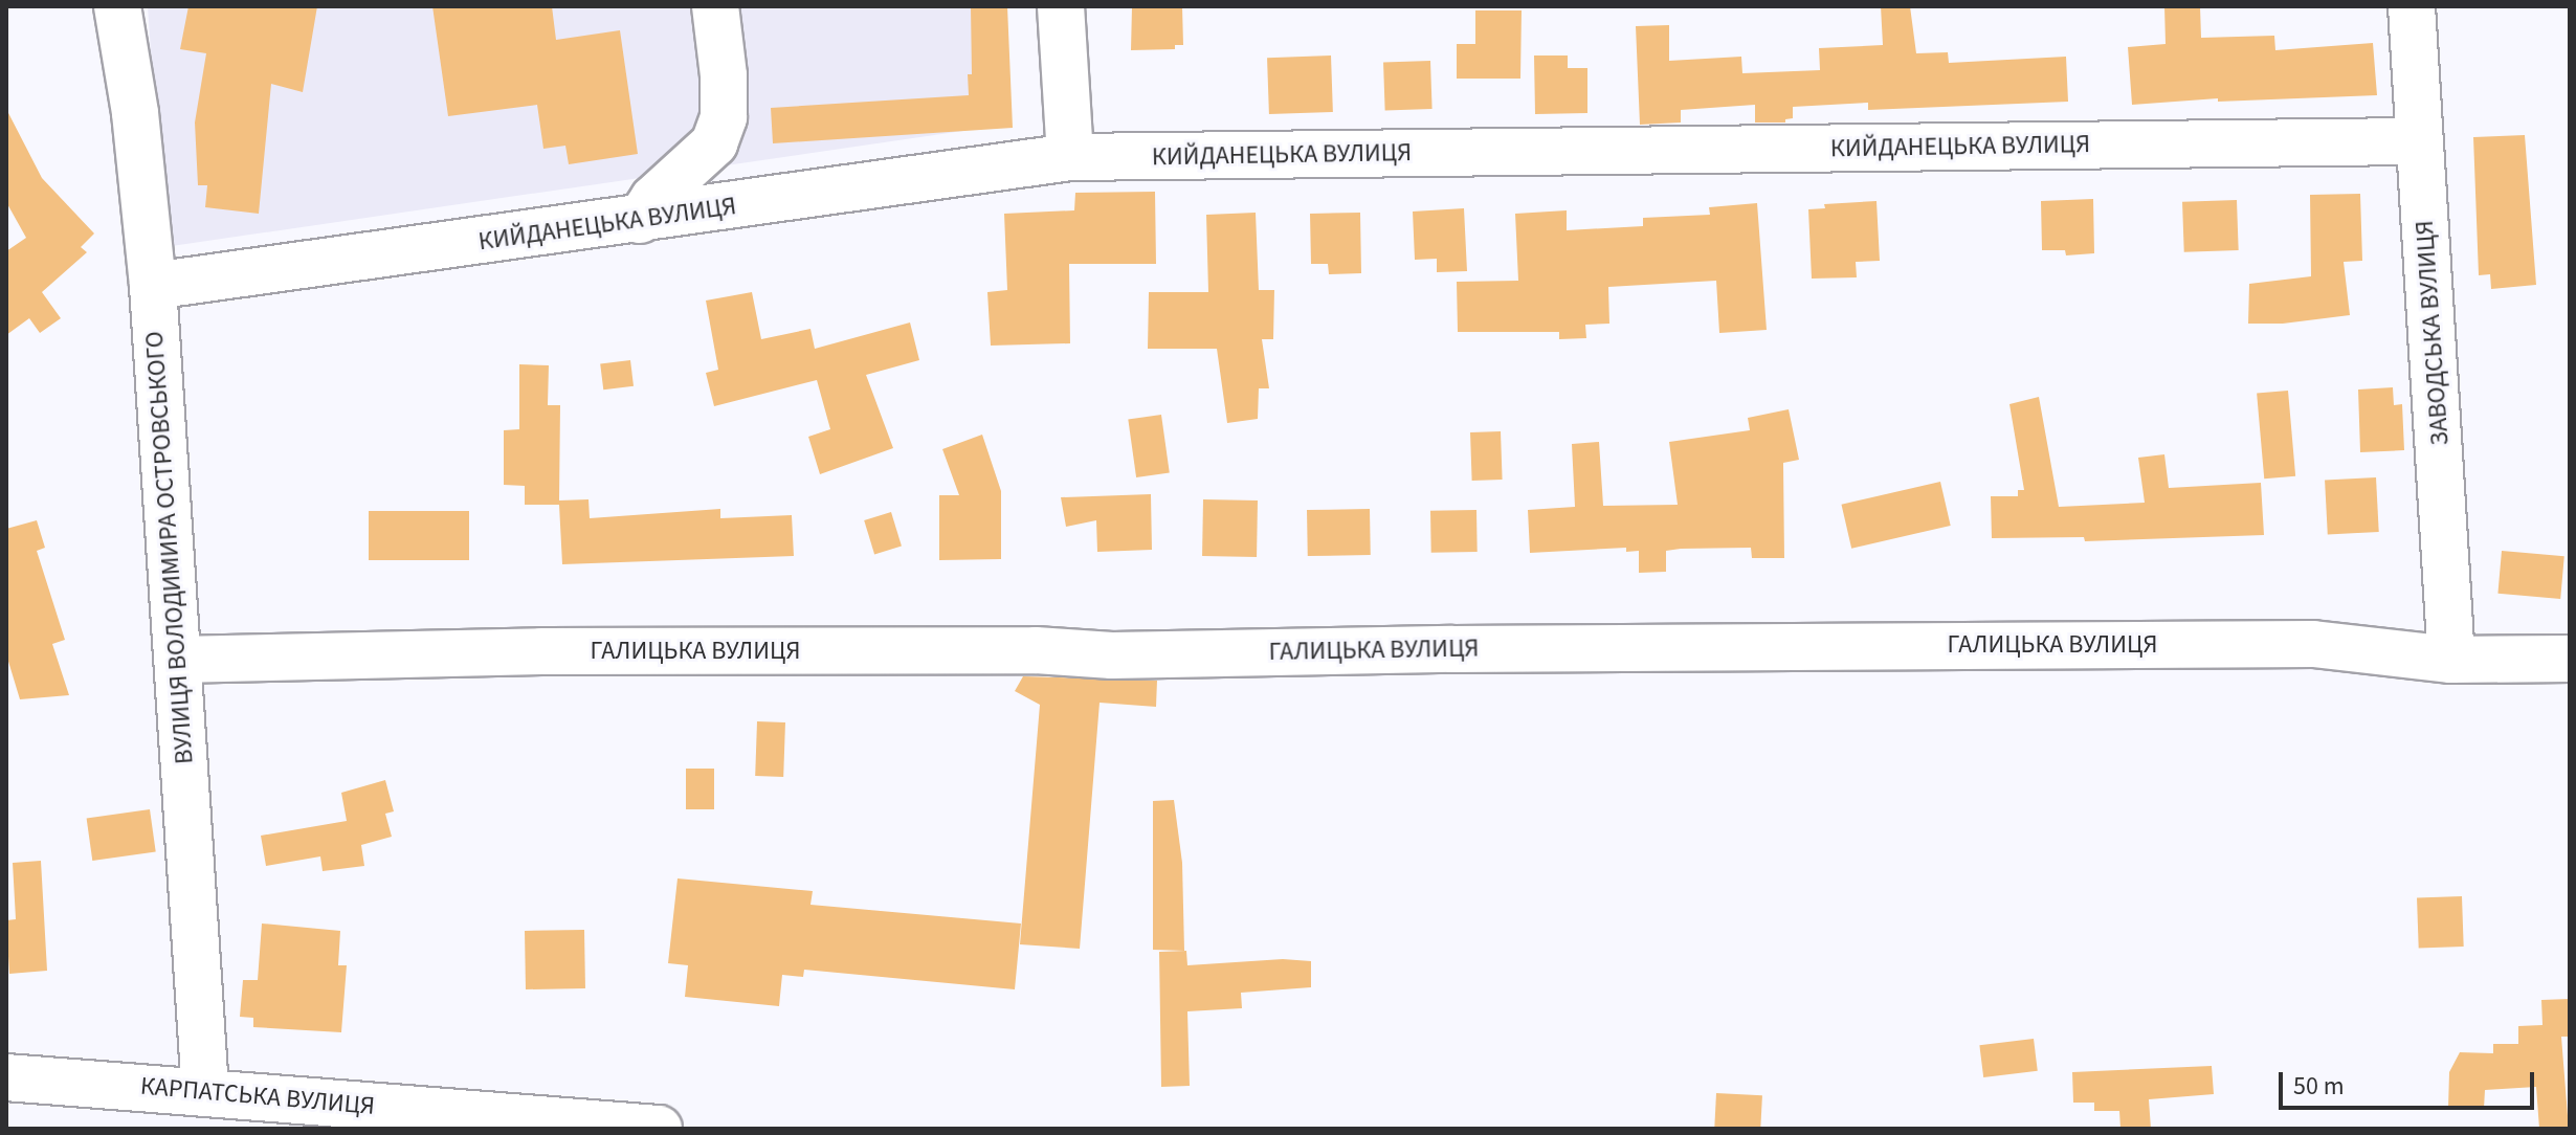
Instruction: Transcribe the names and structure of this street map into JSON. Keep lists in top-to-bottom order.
{
  "streets": {
    "street": [
      "КИЙДАНЕЦЬКА ВУЛИЦЯ",
      "ЗАВОДСЬКА ВУЛИЦЯ",
      "ВУЛИЦЯ ВОЛОДИМИРА ОСТРОВСЬКОГО",
      "ГАЛИЦЬКА ВУЛИЦЯ",
      "КАРПАТСЬКА ВУЛИЦЯ"
    ]
  },
  "crossings": [
    ["КИЙДАНЕЦЬКА ВУЛИЦЯ", "ЗАВОДСЬКА ВУЛИЦЯ"],
    ["КИЙДАНЕЦЬКА ВУЛИЦЯ", "ВУЛИЦЯ ВОЛОДИМИРА ОСТРОВСЬКОГО"],
    ["ЗАВОДСЬКА ВУЛИЦЯ", "ГАЛИЦЬКА ВУЛИЦЯ"],
    ["ВУЛИЦЯ ВОЛОДИМИРА ОСТРОВСЬКОГО", "ГАЛИЦЬКА ВУЛИЦЯ"],
    ["ВУЛИЦЯ ВОЛОДИМИРА ОСТРОВСЬКОГО", "КАРПАТСЬКА ВУЛИЦЯ"]
  ],
  "scale_bar": "50 m"
}
